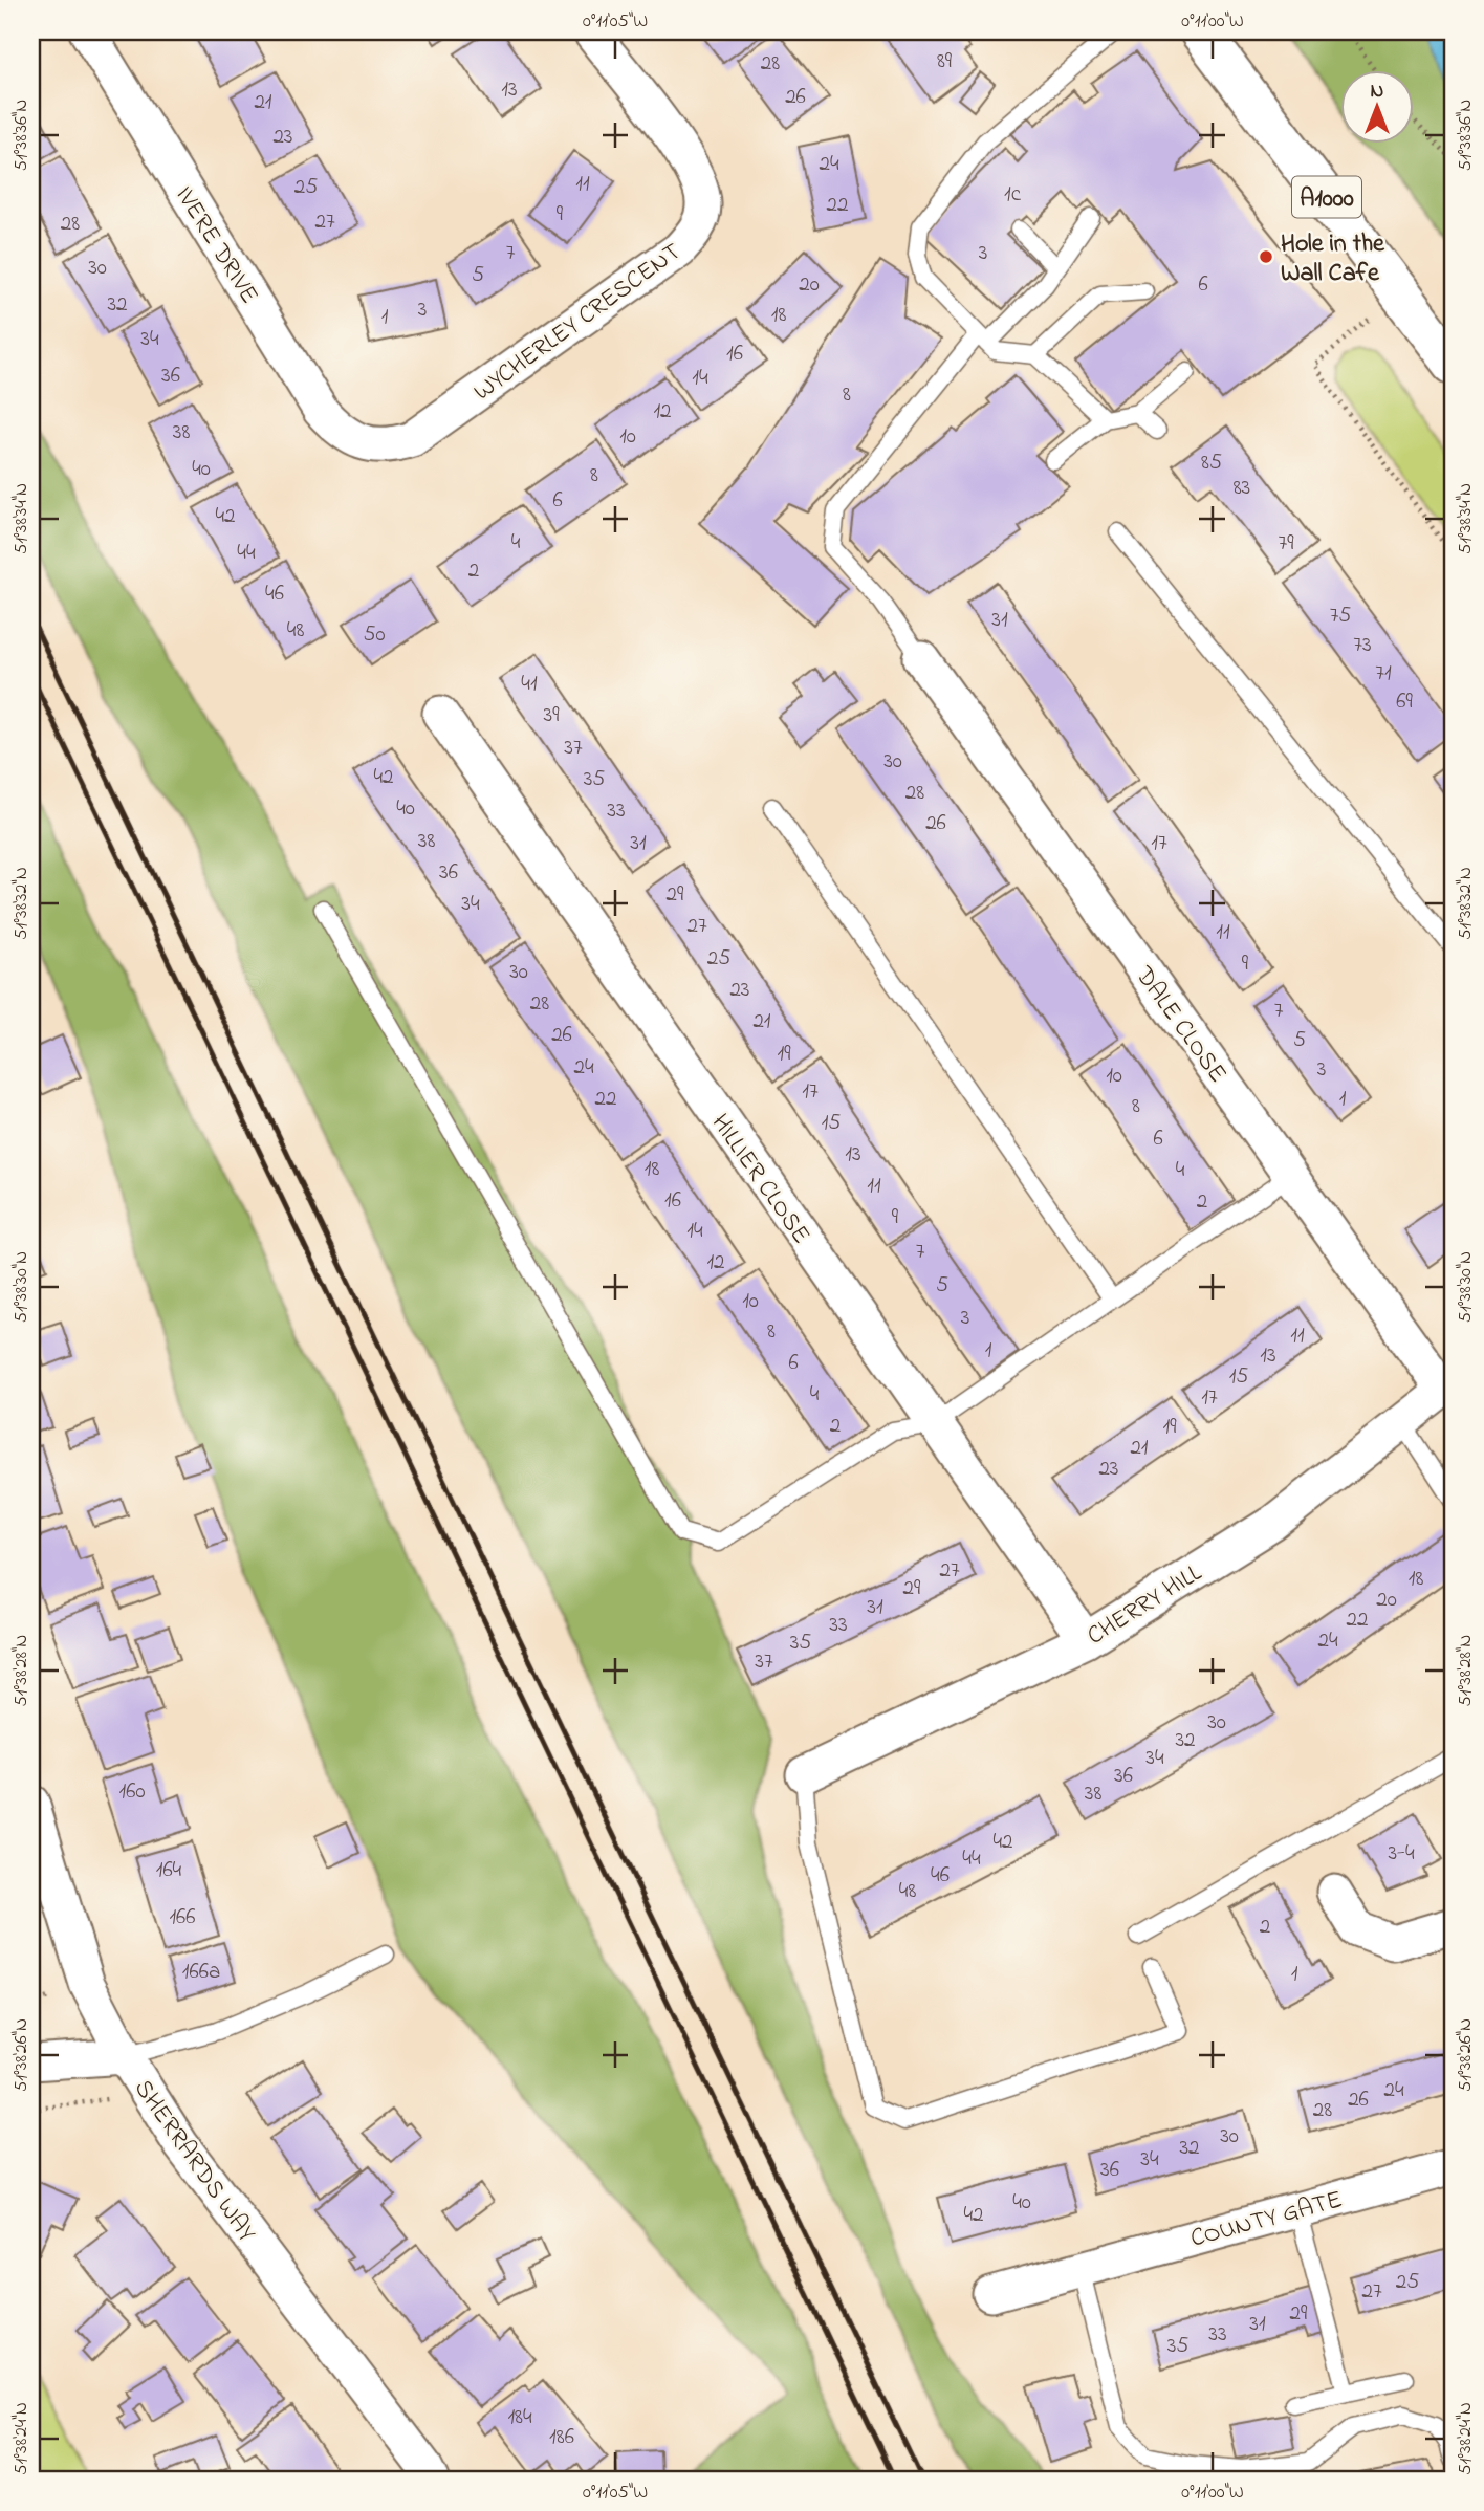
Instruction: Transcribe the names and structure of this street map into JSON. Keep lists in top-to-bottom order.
{
  "streets": {
    "main road": ["A1000"],
    "street": [
      "IVERE DRIVE",
      "WYCHERLEY CRESCENT",
      "DALE CLOSE",
      "HILLIER CLOSE",
      "CHERRY HILL",
      "SHERRARDS WAY",
      "COUNTY GATE"
    ]
  },
  "crossings": [
    ["IVERE DRIVE", "WYCHERLEY CRESCENT"],
    ["DALE CLOSE", "CHERRY HILL"],
    ["HILLIER CLOSE", "CHERRY HILL"]
  ],
  "places": ["Hole in the Wall Cafe"],
  "house_numbers": [
    "89",
    "28",
    "13",
    "26",
    "21",
    "23",
    "24",
    "11",
    "25",
    "1c",
    "22",
    "9",
    "27",
    "28",
    "7",
    "3",
    "30",
    "5",
    "20",
    "6",
    "32",
    "3",
    "18",
    "1",
    "34",
    "16",
    "36",
    "14",
    "8",
    "12",
    "38",
    "10",
    "85",
    "40",
    "8",
    "83",
    "6",
    "42",
    "4",
    "79",
    "44",
    "2",
    "46",
    "75",
    "31",
    "48",
    "50",
    "73",
    "71",
    "41",
    "69",
    "39",
    "37",
    "30",
    "42",
    "35",
    "28",
    "40",
    "33",
    "26",
    "38",
    "31",
    "17",
    "36",
    "29",
    "34",
    "27",
    "11",
    "25",
    "9",
    "30",
    "23",
    "28",
    "7",
    "21",
    "26",
    "5",
    "19",
    "24",
    "3",
    "10",
    "17",
    "22",
    "1",
    "8",
    "15",
    "6",
    "13",
    "18",
    "4",
    "11",
    "16",
    "2",
    "9",
    "14",
    "7",
    "12",
    "5",
    "10",
    "3",
    "8",
    "11",
    "1",
    "13",
    "6",
    "15",
    "4",
    "17",
    "2",
    "19",
    "21",
    "23",
    "27",
    "18",
    "29",
    "20",
    "31",
    "22",
    "33",
    "24",
    "35",
    "37",
    "30",
    "32",
    "34",
    "36",
    "160",
    "38",
    "42",
    "3-4",
    "44",
    "164",
    "46",
    "48",
    "166",
    "2",
    "166a",
    "1",
    "24",
    "26",
    "28",
    "30",
    "32",
    "34",
    "36",
    "40",
    "42",
    "25",
    "27",
    "29",
    "31",
    "33",
    "35",
    "184",
    "186"
  ],
  "north": "top",
  "coordinates": [
    "0°11'05\"W",
    "0°11'00\"W",
    "51°38'36\"N",
    "51°38'34\"N",
    "51°38'32\"N",
    "51°38'30\"N",
    "51°38'28\"N",
    "51°38'26\"N",
    "51°38'24\"N"
  ]
}
